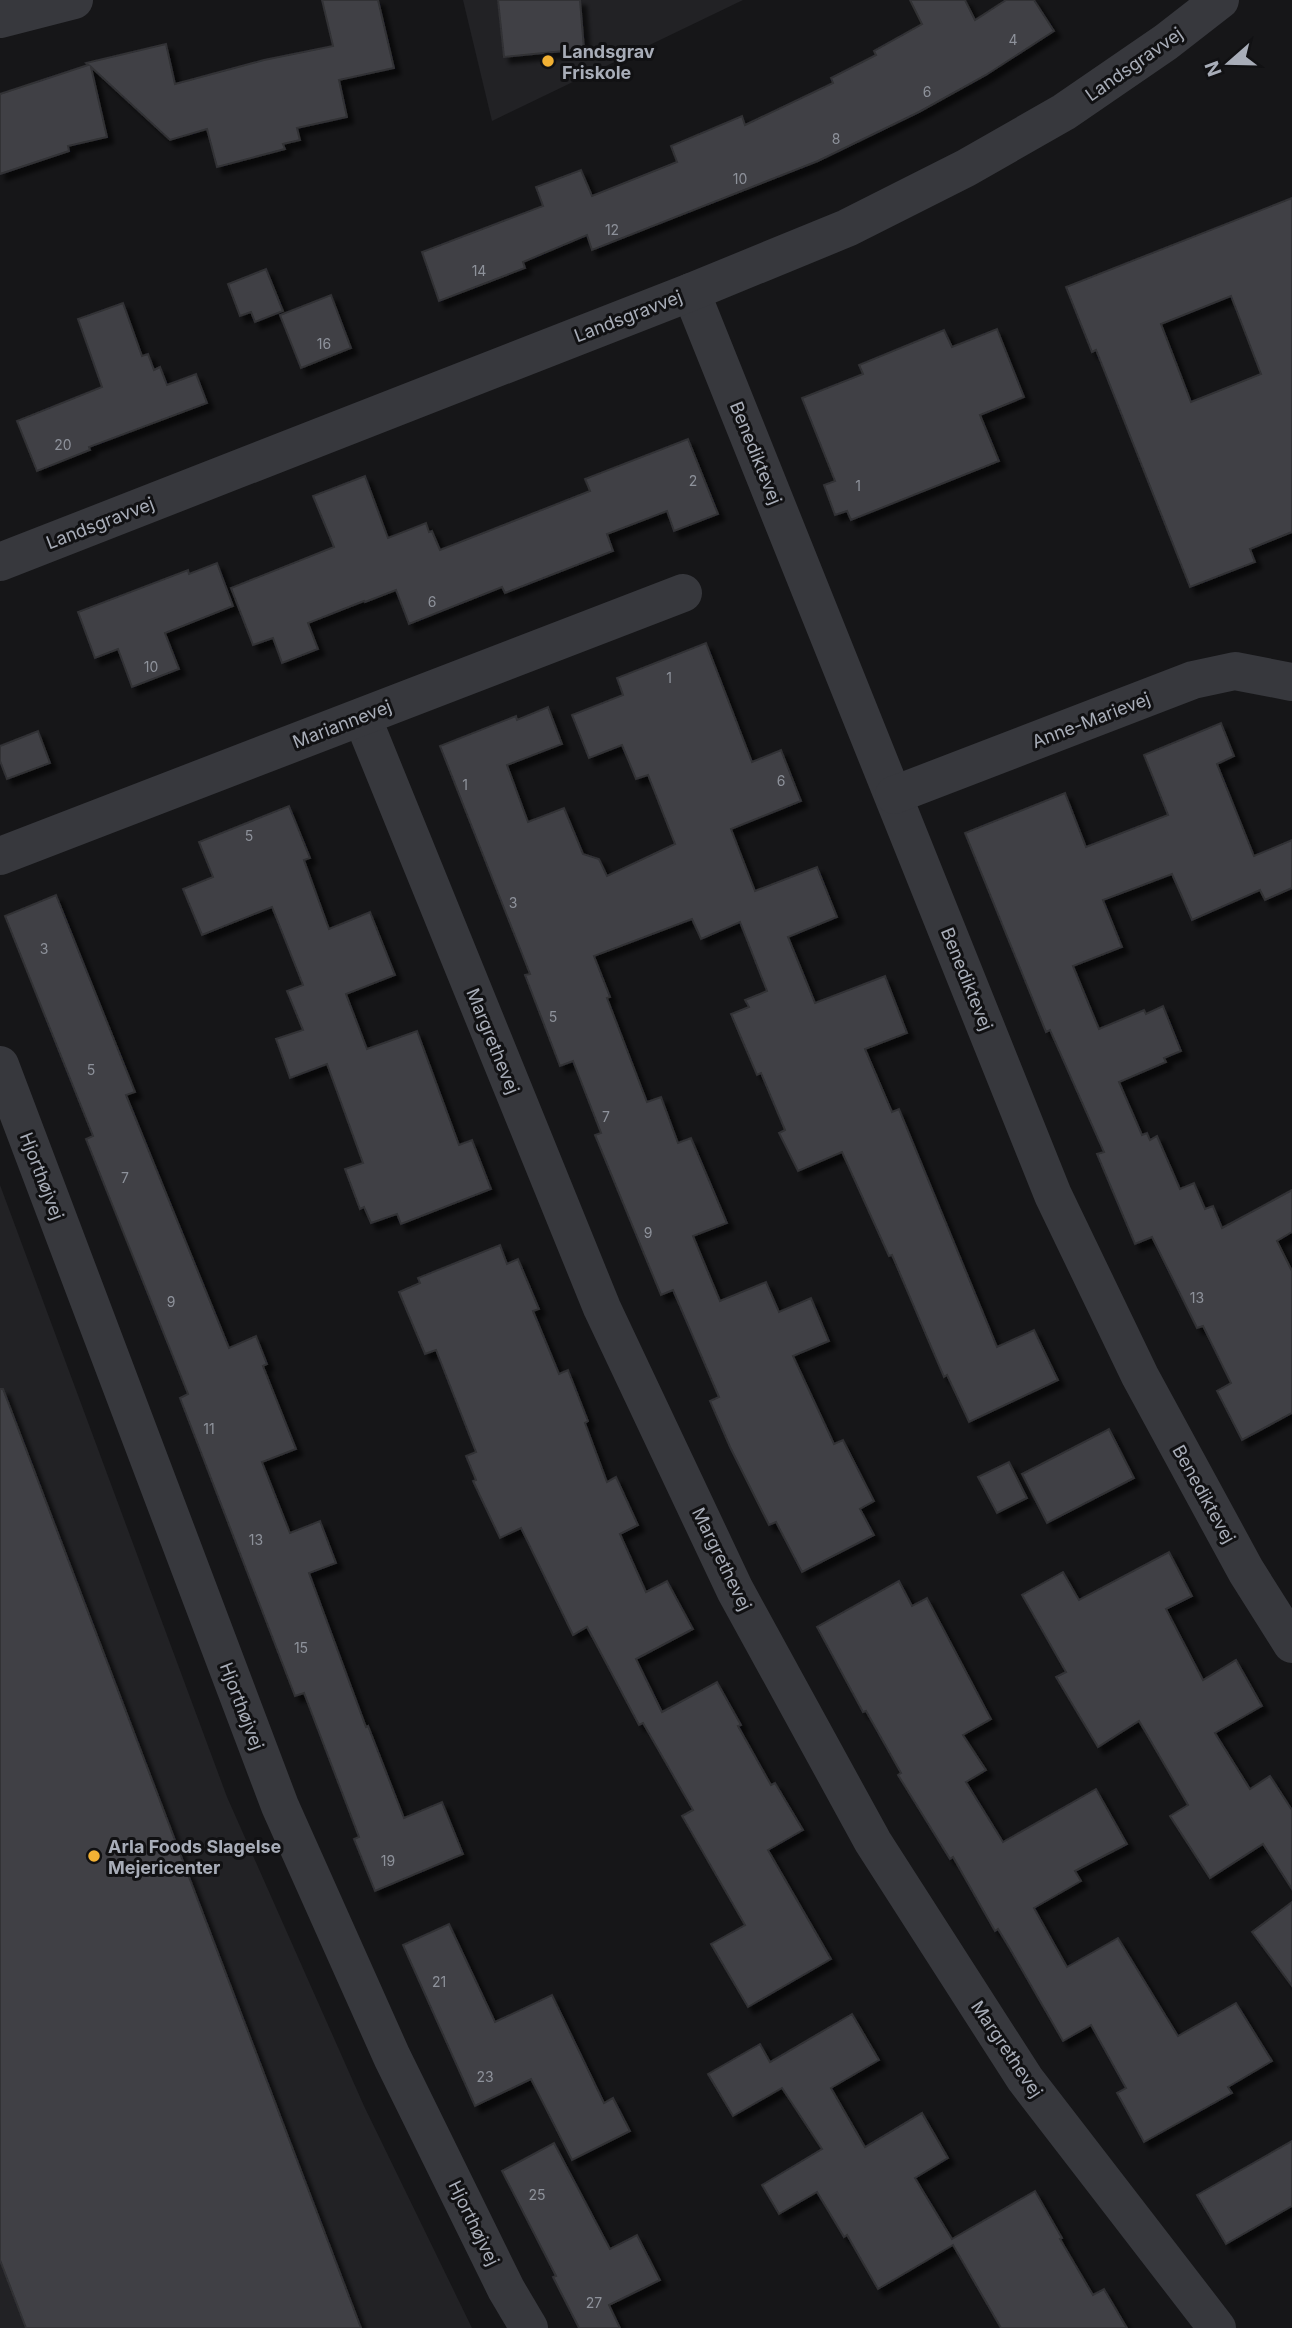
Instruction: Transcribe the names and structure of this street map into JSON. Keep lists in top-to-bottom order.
{
  "streets": {
    "street": [
      "Landsgravvej",
      "Benediktevej",
      "Anne-Marievej",
      "Mariannevej",
      "Margrethevej",
      "Hjorthøjvej"
    ]
  },
  "crossings": [
    ["Landsgravvej", "Benediktevej"],
    ["Benediktevej", "Anne-Marievej"],
    ["Mariannevej", "Margrethevej"]
  ],
  "places": ["Landsgrav Friskole", "Arla Foods Slagelse Mejericenter"],
  "house_numbers": [
    "4",
    "6",
    "8",
    "10",
    "12",
    "14",
    "16",
    "20",
    "2",
    "1",
    "6",
    "10",
    "1",
    "6",
    "1",
    "5",
    "3",
    "3",
    "5",
    "5",
    "7",
    "7",
    "9",
    "13",
    "9",
    "11",
    "13",
    "15",
    "19",
    "21",
    "23",
    "25",
    "27"
  ],
  "north": "left"
}
